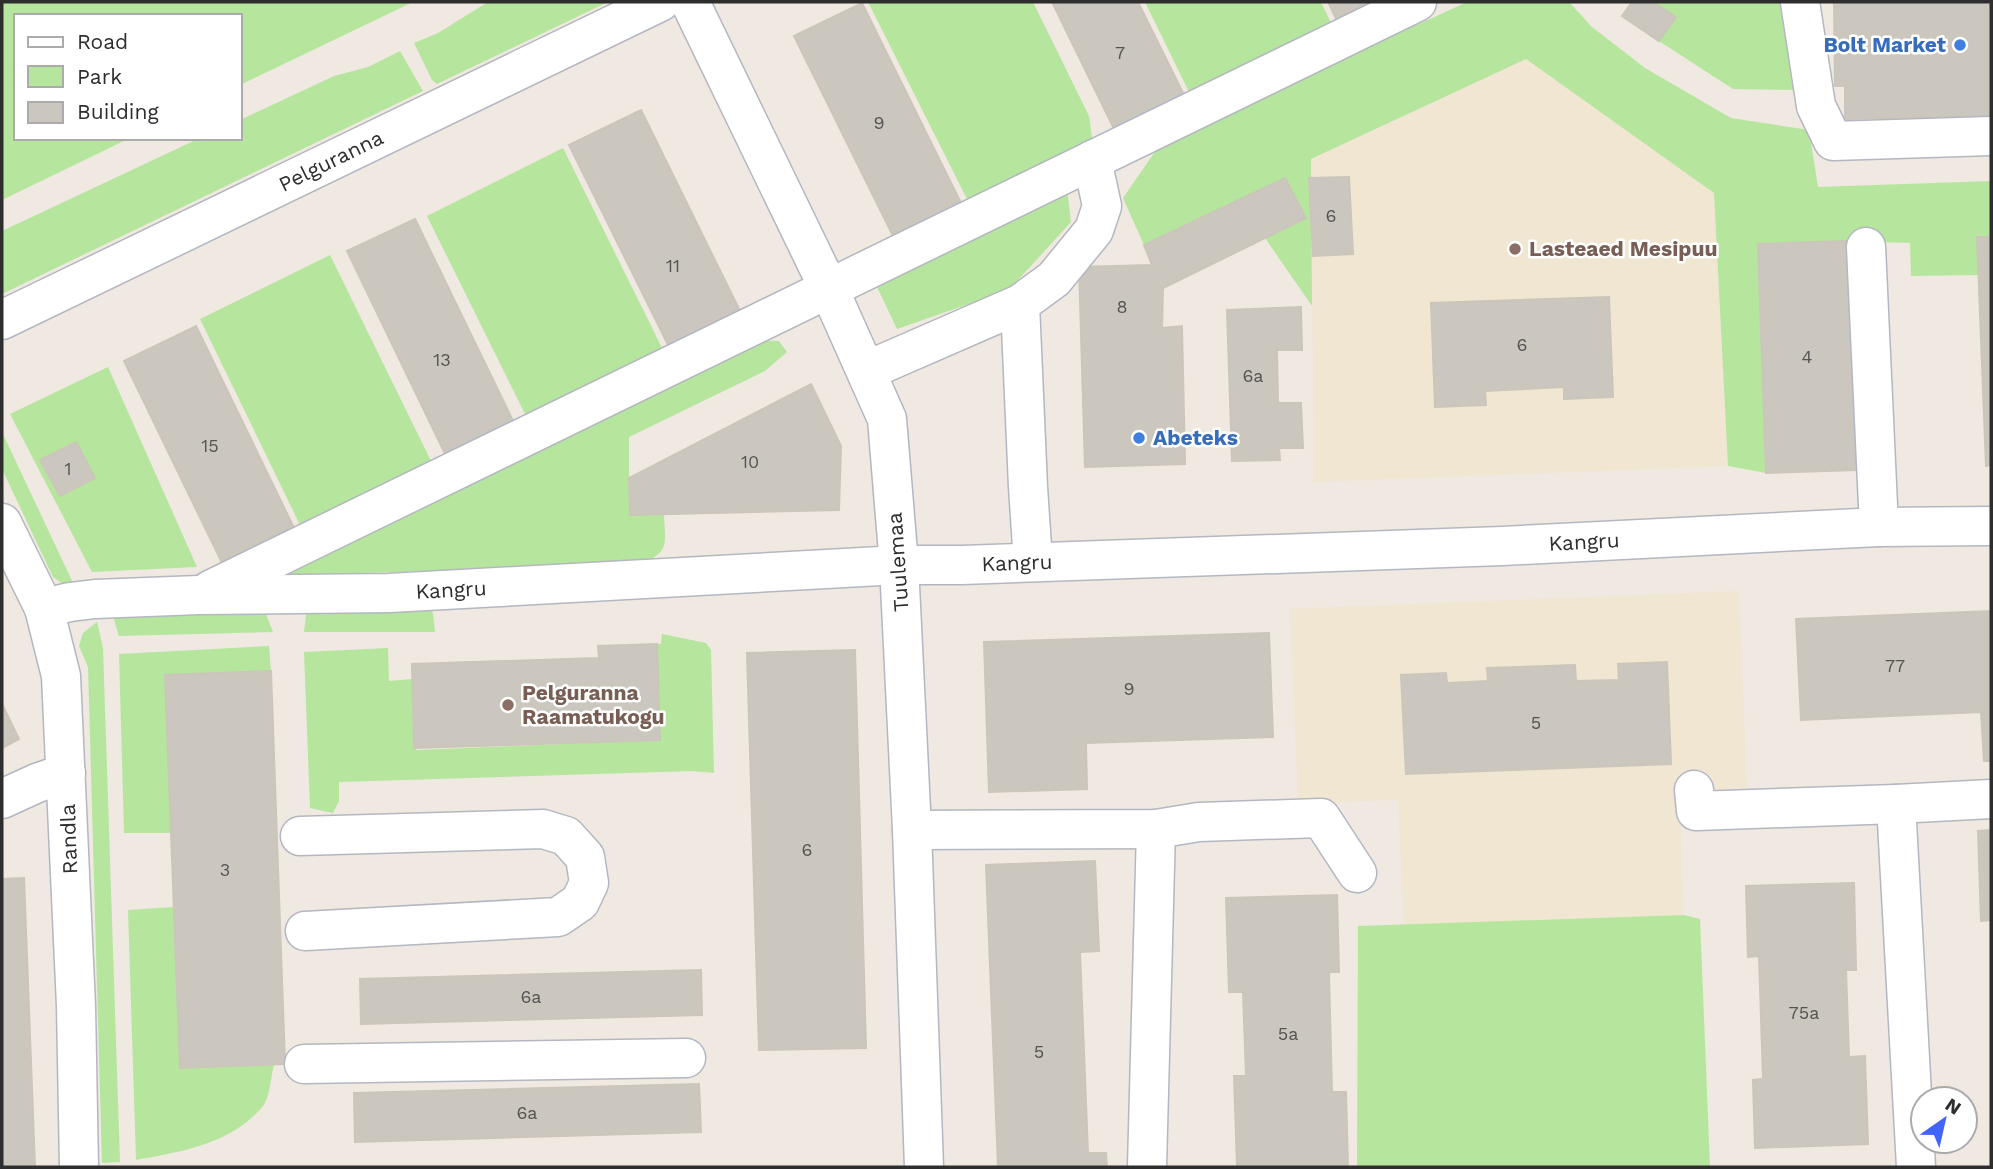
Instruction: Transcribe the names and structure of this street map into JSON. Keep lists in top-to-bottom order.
{
  "streets": {
    "street": [
      "Pelguranna",
      "Kangru",
      "Tuulemaa",
      "Randla"
    ]
  },
  "crossings": [
    ["Kangru", "Tuulemaa"],
    ["Kangru", "Randla"]
  ],
  "places": [
    "Bolt Market",
    "Lasteaed Mesipuu",
    "Abeteks",
    "Pelguranna Raamatukogu"
  ],
  "house_numbers": [
    "7",
    "9",
    "6",
    "11",
    "8",
    "6",
    "4",
    "13",
    "6a",
    "15",
    "10",
    "1",
    "77",
    "9",
    "5",
    "6",
    "3",
    "6a",
    "75a",
    "5a",
    "5",
    "6a"
  ],
  "legend": ["Road", "Park", "Building"],
  "north": "top right"
}
